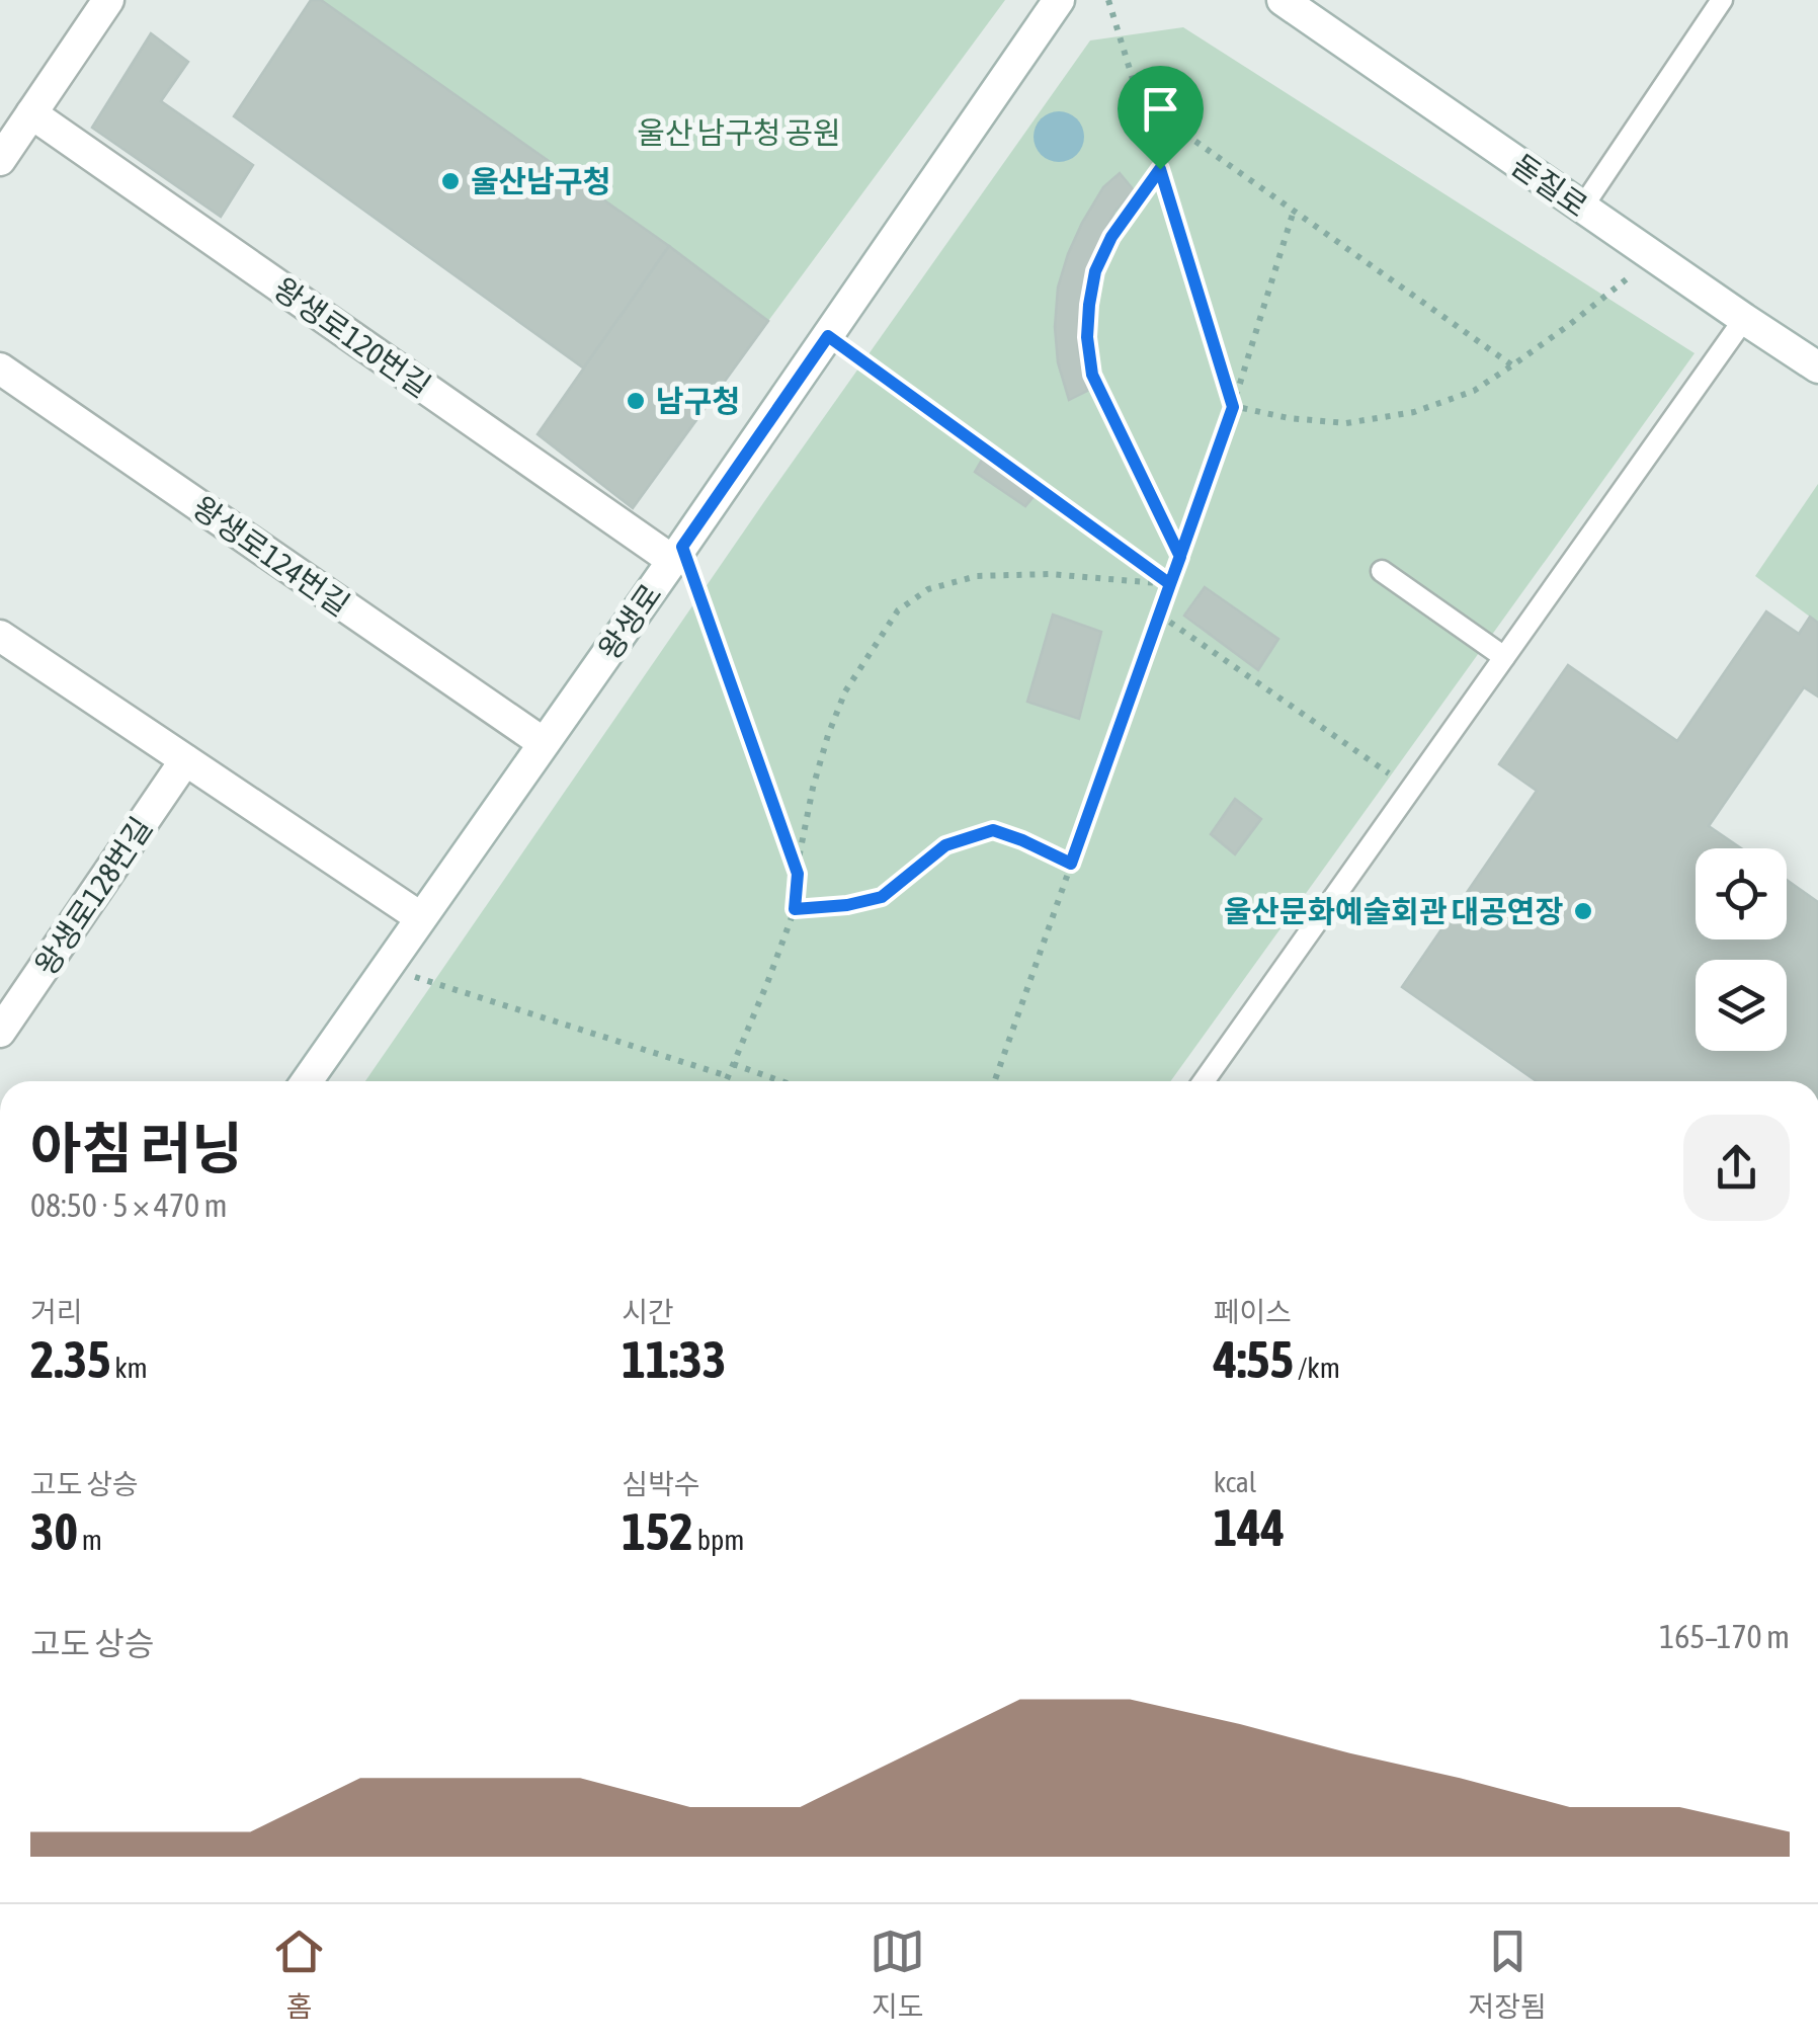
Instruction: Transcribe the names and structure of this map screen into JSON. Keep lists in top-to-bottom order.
{
  "streets": {
    "street": [
      "돋질로",
      "왕생로120번길",
      "왕생로124번길",
      "왕생로",
      "왕생로128번길"
    ]
  },
  "crossings": [
    ["왕생로120번길", "왕생로"],
    ["왕생로124번길", "왕생로"]
  ],
  "parks": ["울산 남구청 공원"],
  "places": ["울산남구청", "남구청", "울산문화예술회관 대공연장"],
  "page": {
    "heading": ["아침 러닝", "08:50 · 5 × 470 m"],
    "stats": [
      ["거리", "2.35 km"],
      ["시간", "11:33"],
      ["페이스", "4:55 /km"],
      ["고도 상승", "30 m"],
      ["심박수", "152 bpm"],
      ["kcal", "144"]
    ],
    "chart": ["고도 상승", "165–170 m"],
    "tabs": ["홈", "지도", "저장됨"]
  }
}
